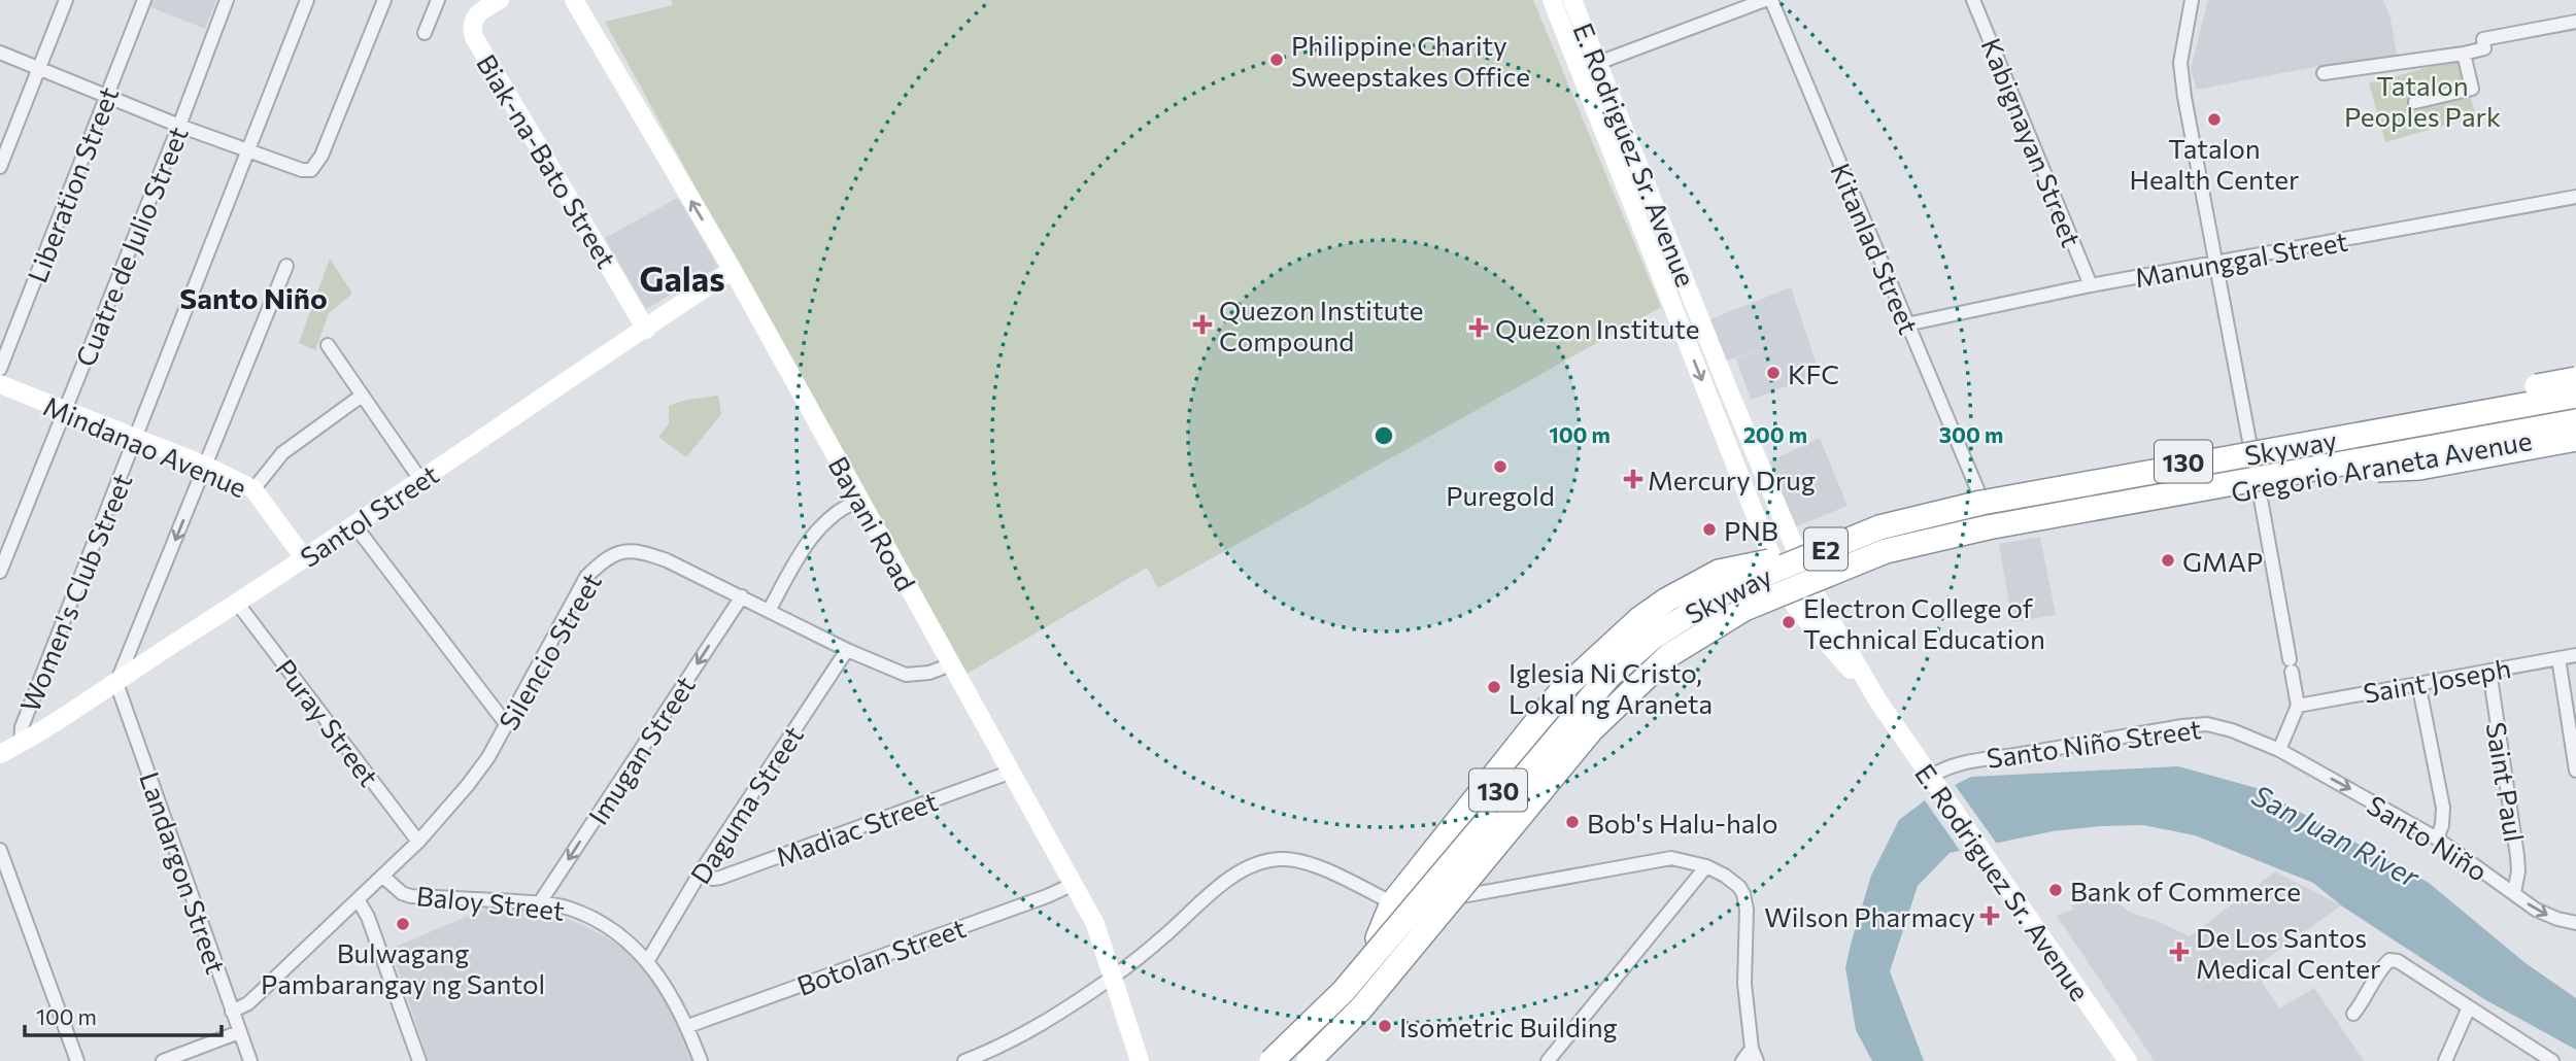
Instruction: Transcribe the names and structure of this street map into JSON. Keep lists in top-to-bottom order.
{
  "streets": {
    "highway": ["Skyway", "E2"],
    "main road": ["130", "Gregorio Araneta Avenue"],
    "street": [
      "Kabignayan Street",
      "E. Rodriguez Sr. Avenue",
      "Biak-na-Bato Street",
      "Liberation Street",
      "Cuatre de Julio Street",
      "Kitanlad Street",
      "Manunggal Street",
      "Mindanao Avenue",
      "Santol Street",
      "Bayani Road",
      "Women's Club Street",
      "Silencio Street",
      "Saint Joseph",
      "Puray Street",
      "Santo Niño Street",
      "Imugan Street",
      "Saint Paul",
      "Daguma Street",
      "Madiac Street",
      "Santo Niño",
      "Landargon Street",
      "Baloy Street",
      "Botolan Street"
    ]
  },
  "crossings": [
    ["Kabignayan Street", "Manunggal Street"],
    ["E. Rodriguez Sr. Avenue", "Skyway"],
    ["E. Rodriguez Sr. Avenue", "Gregorio Araneta Avenue"],
    ["E. Rodriguez Sr. Avenue", "Santo Niño Street"],
    ["Biak-na-Bato Street", "Santol Street"],
    ["Cuatre de Julio Street", "Mindanao Avenue"],
    ["Kitanlad Street", "Manunggal Street"],
    ["Kitanlad Street", "Gregorio Araneta Avenue"],
    ["Mindanao Avenue", "Santol Street"],
    ["Mindanao Avenue", "Women's Club Street"],
    ["Skyway", "Gregorio Araneta Avenue"],
    ["Santol Street", "Bayani Road"],
    ["Santol Street", "Women's Club Street"],
    ["Santol Street", "Puray Street"],
    ["Santol Street", "Landargon Street"],
    ["Bayani Road", "Silencio Street"],
    ["Bayani Road", "Madiac Street"],
    ["Bayani Road", "Botolan Street"],
    ["Silencio Street", "Puray Street"],
    ["Silencio Street", "Imugan Street"],
    ["Silencio Street", "Daguma Street"],
    ["Silencio Street", "Landargon Street"],
    ["Silencio Street", "Baloy Street"],
    ["Saint Joseph", "Saint Paul"],
    ["Santo Niño Street", "Santo Niño"],
    ["Imugan Street", "Baloy Street"],
    ["Saint Paul", "Santo Niño"],
    ["Daguma Street", "Madiac Street"],
    ["Daguma Street", "Baloy Street"],
    ["Baloy Street", "Botolan Street"]
  ],
  "one_way": ["Imugan Street", "Santo Niño"],
  "districts": ["Galas", "Santo Niño"],
  "water": ["San Juan River"],
  "parks": ["Tatalon Peoples Park"],
  "places": {
    "other": [
      "Philippine Charity Sweepstakes Office",
      "Tatalon Health Center",
      "KFC",
      "Puregold",
      "PNB",
      "GMAP",
      "Electron College of Technical Education",
      "Iglesia Ni Cristo, Lokal ng Araneta",
      "Bob's Halu-halo",
      "Bank of Commerce",
      "Bulwagang Pambarangay ng Santol",
      "Isometric Building"
    ],
    "health": [
      "Quezon Institute Compound",
      "Quezon Institute",
      "Mercury Drug",
      "Wilson Pharmacy",
      "De Los Santos Medical Center"
    ]
  },
  "scale_bar": "100 m",
  "rings": ["100 m", "200 m", "300 m"]
}
